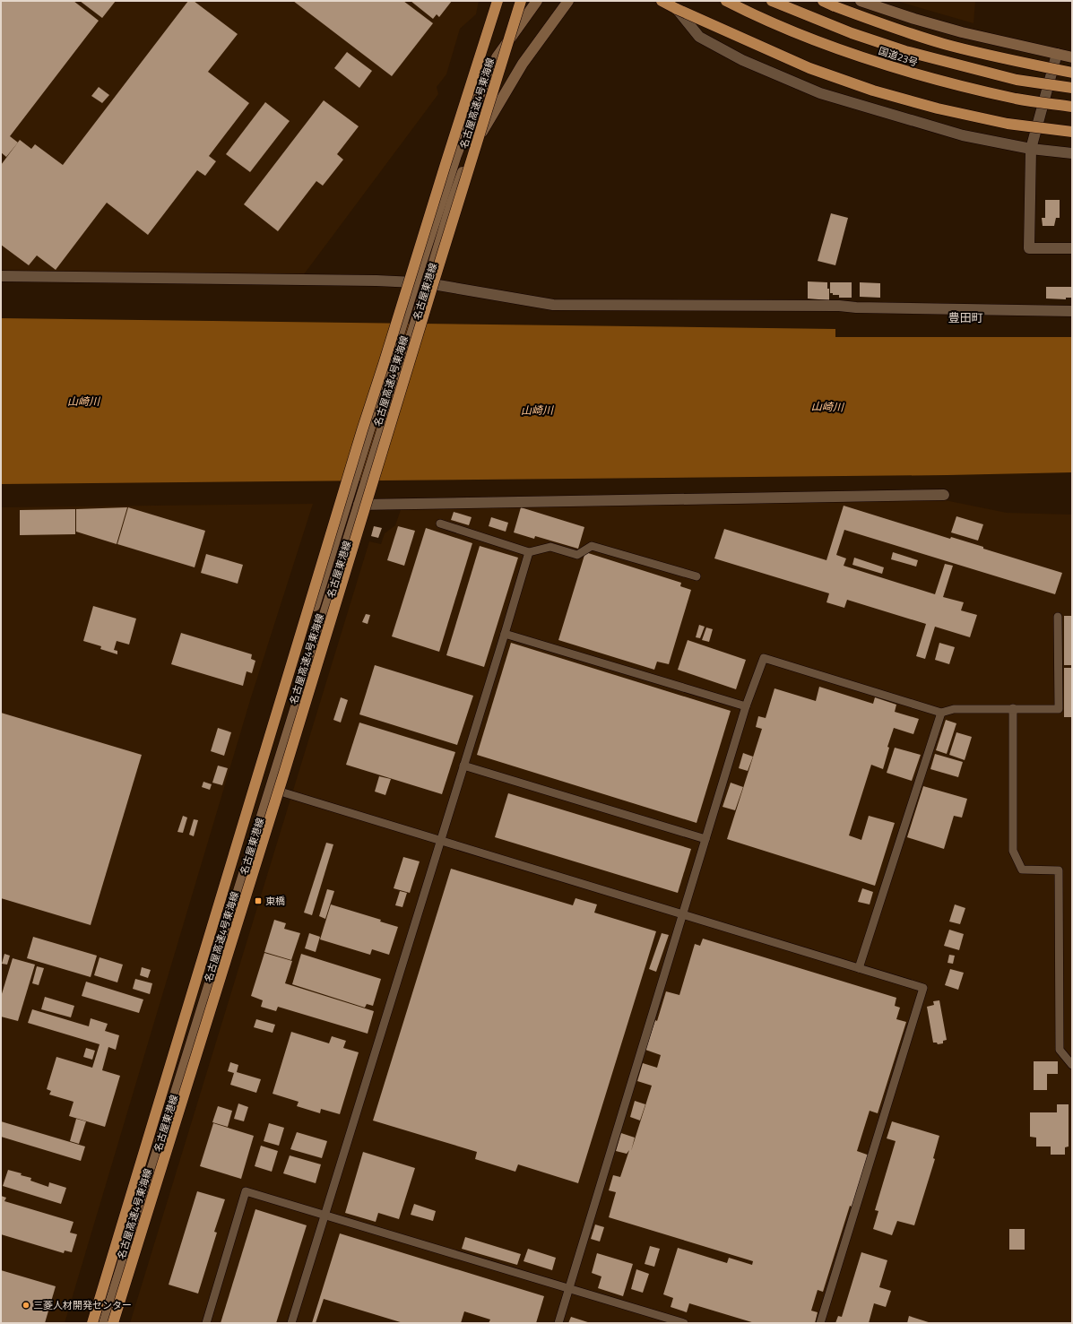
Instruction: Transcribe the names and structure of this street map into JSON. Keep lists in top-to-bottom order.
{
  "streets": {
    "highway": ["国道23号", "名古屋高速4号東海線"],
    "main road": ["名古屋東港線"]
  },
  "districts": ["豊田町"],
  "water": ["山崎川"],
  "places": {
    "transit": ["東橋"],
    "other": ["三菱人材開発センター"]
  }
}
